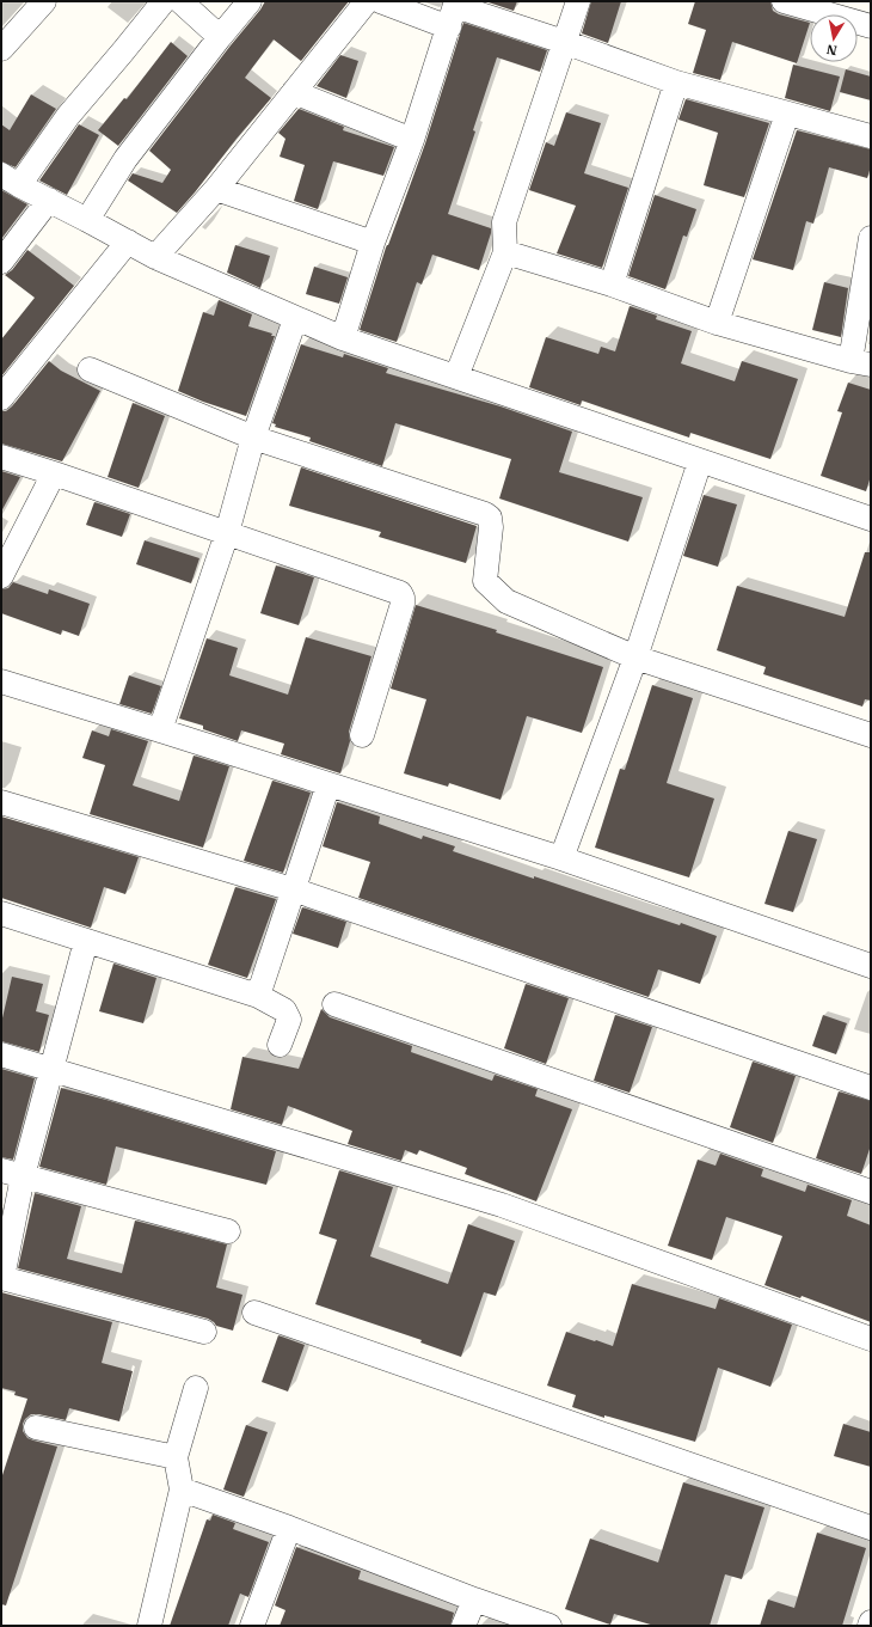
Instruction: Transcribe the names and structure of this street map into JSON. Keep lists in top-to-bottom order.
{
  "north": "bottom"
}
